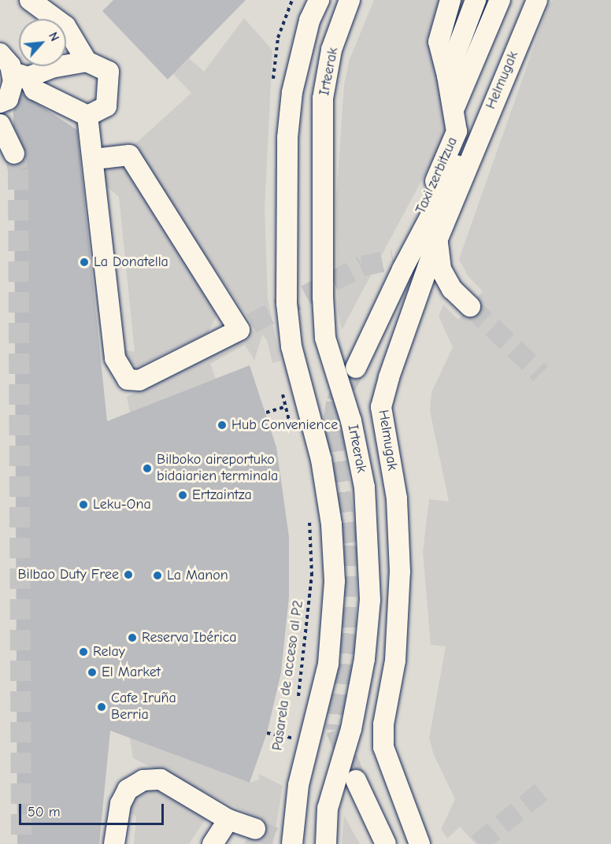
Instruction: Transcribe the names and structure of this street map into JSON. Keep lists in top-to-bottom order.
{
  "streets": {
    "street": ["Irteerak", "Helmugak", "Taxi zerbitzua"],
    "path": ["Pasarela de acceso al P2"]
  },
  "places": [
    "La Donatella",
    "Hub Convenience",
    "Bilboko aireportuko bidaiarien terminala",
    "Ertzaintza",
    "Leku-Ona",
    "Bilbao Duty Free",
    "La Manon",
    "Reserva Ibérica",
    "Relay",
    "El Market",
    "Cafe Iruña Berria"
  ],
  "scale_bar": "50 m",
  "north": "top right"
}
